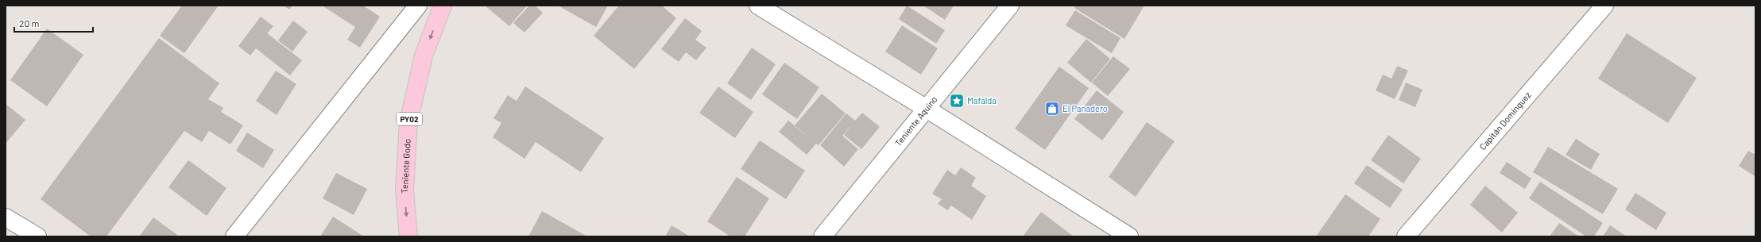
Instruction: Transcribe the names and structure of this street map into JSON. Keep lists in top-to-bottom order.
{
  "streets": {
    "main road": ["PY02", "Teniente Godo"],
    "street": ["Capitán Dominguez", "Teniente Aquino"]
  },
  "one_way": ["Teniente Godo"],
  "places": {
    "place": ["Mafalda"],
    "shop": ["El Panadero"]
  },
  "scale_bar": "20 m"
}
